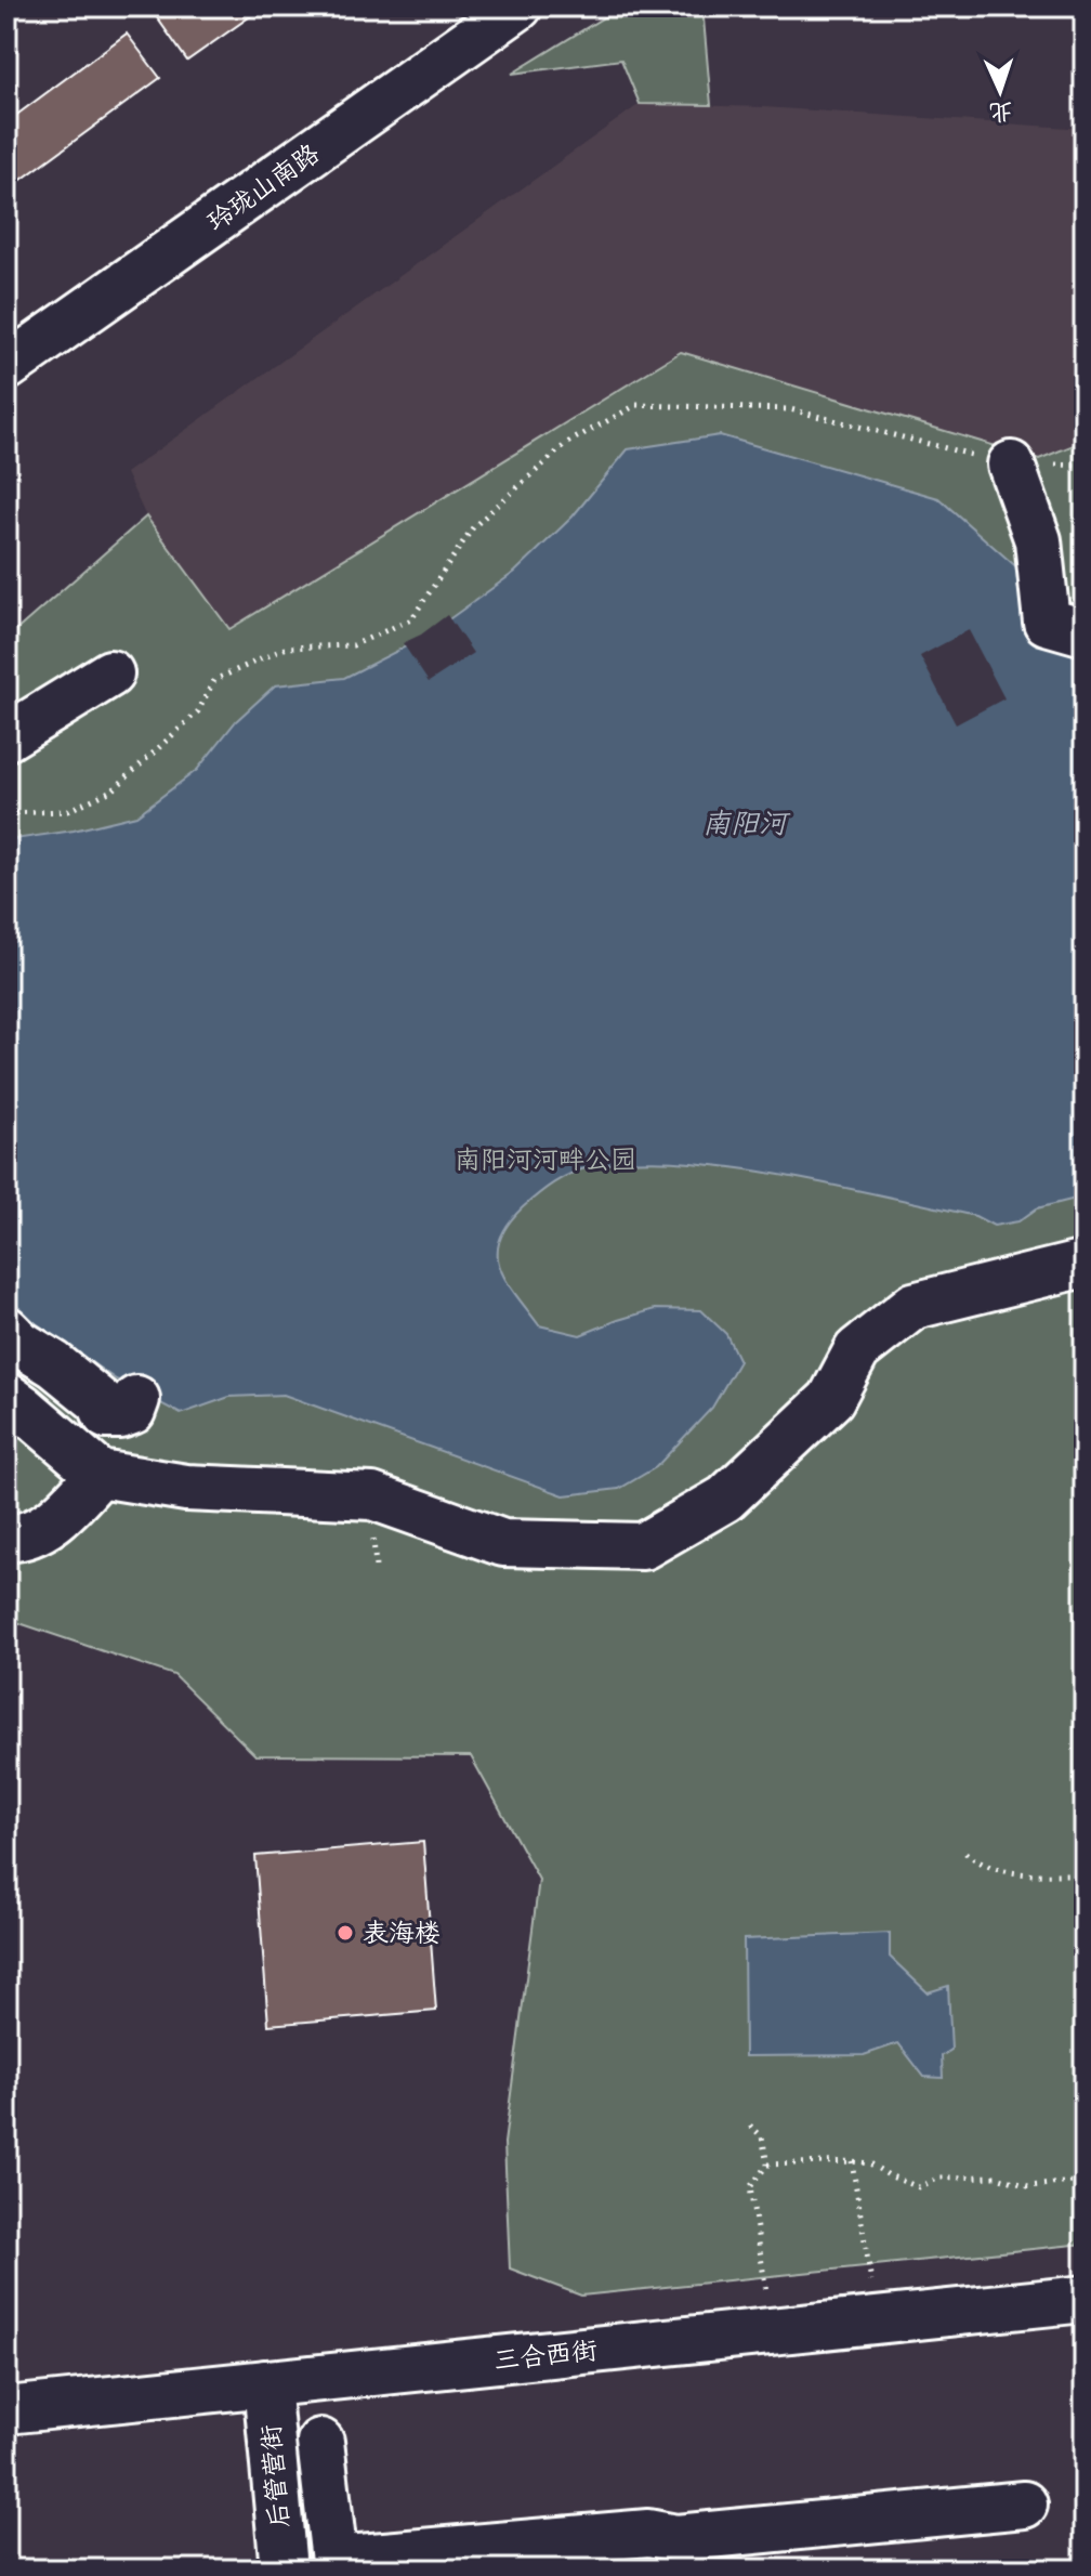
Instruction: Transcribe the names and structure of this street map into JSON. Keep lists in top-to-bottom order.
{
  "streets": {
    "street": ["玲珑山南路", "三合西街", "后管营街"]
  },
  "crossings": [
    ["三合西街", "后管营街"]
  ],
  "water": ["南阳河"],
  "parks": ["南阳河河畔公园"],
  "places": ["表海楼"],
  "north": "bottom"
}
